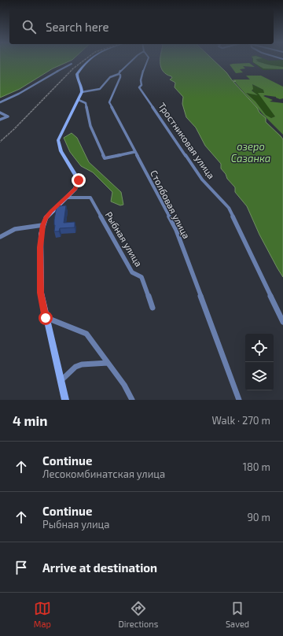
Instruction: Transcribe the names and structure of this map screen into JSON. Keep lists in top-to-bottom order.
{
  "streets": {
    "street": ["Тростниковая улица", "Столбовая улица", "Рыбная улица"]
  },
  "water": ["озеро Сазанка"],
  "page": {
    "search": "Search here",
    "heading": ["4 min", "Walk · 270 m"],
    "list": [
      ["Continue", "Лесокомбинатская улица", "180 m"],
      ["Continue", "Рыбная улица", "90 m"],
      "Arrive at destination"
    ],
    "nav": ["Map", "Directions", "Saved"]
  }
}
